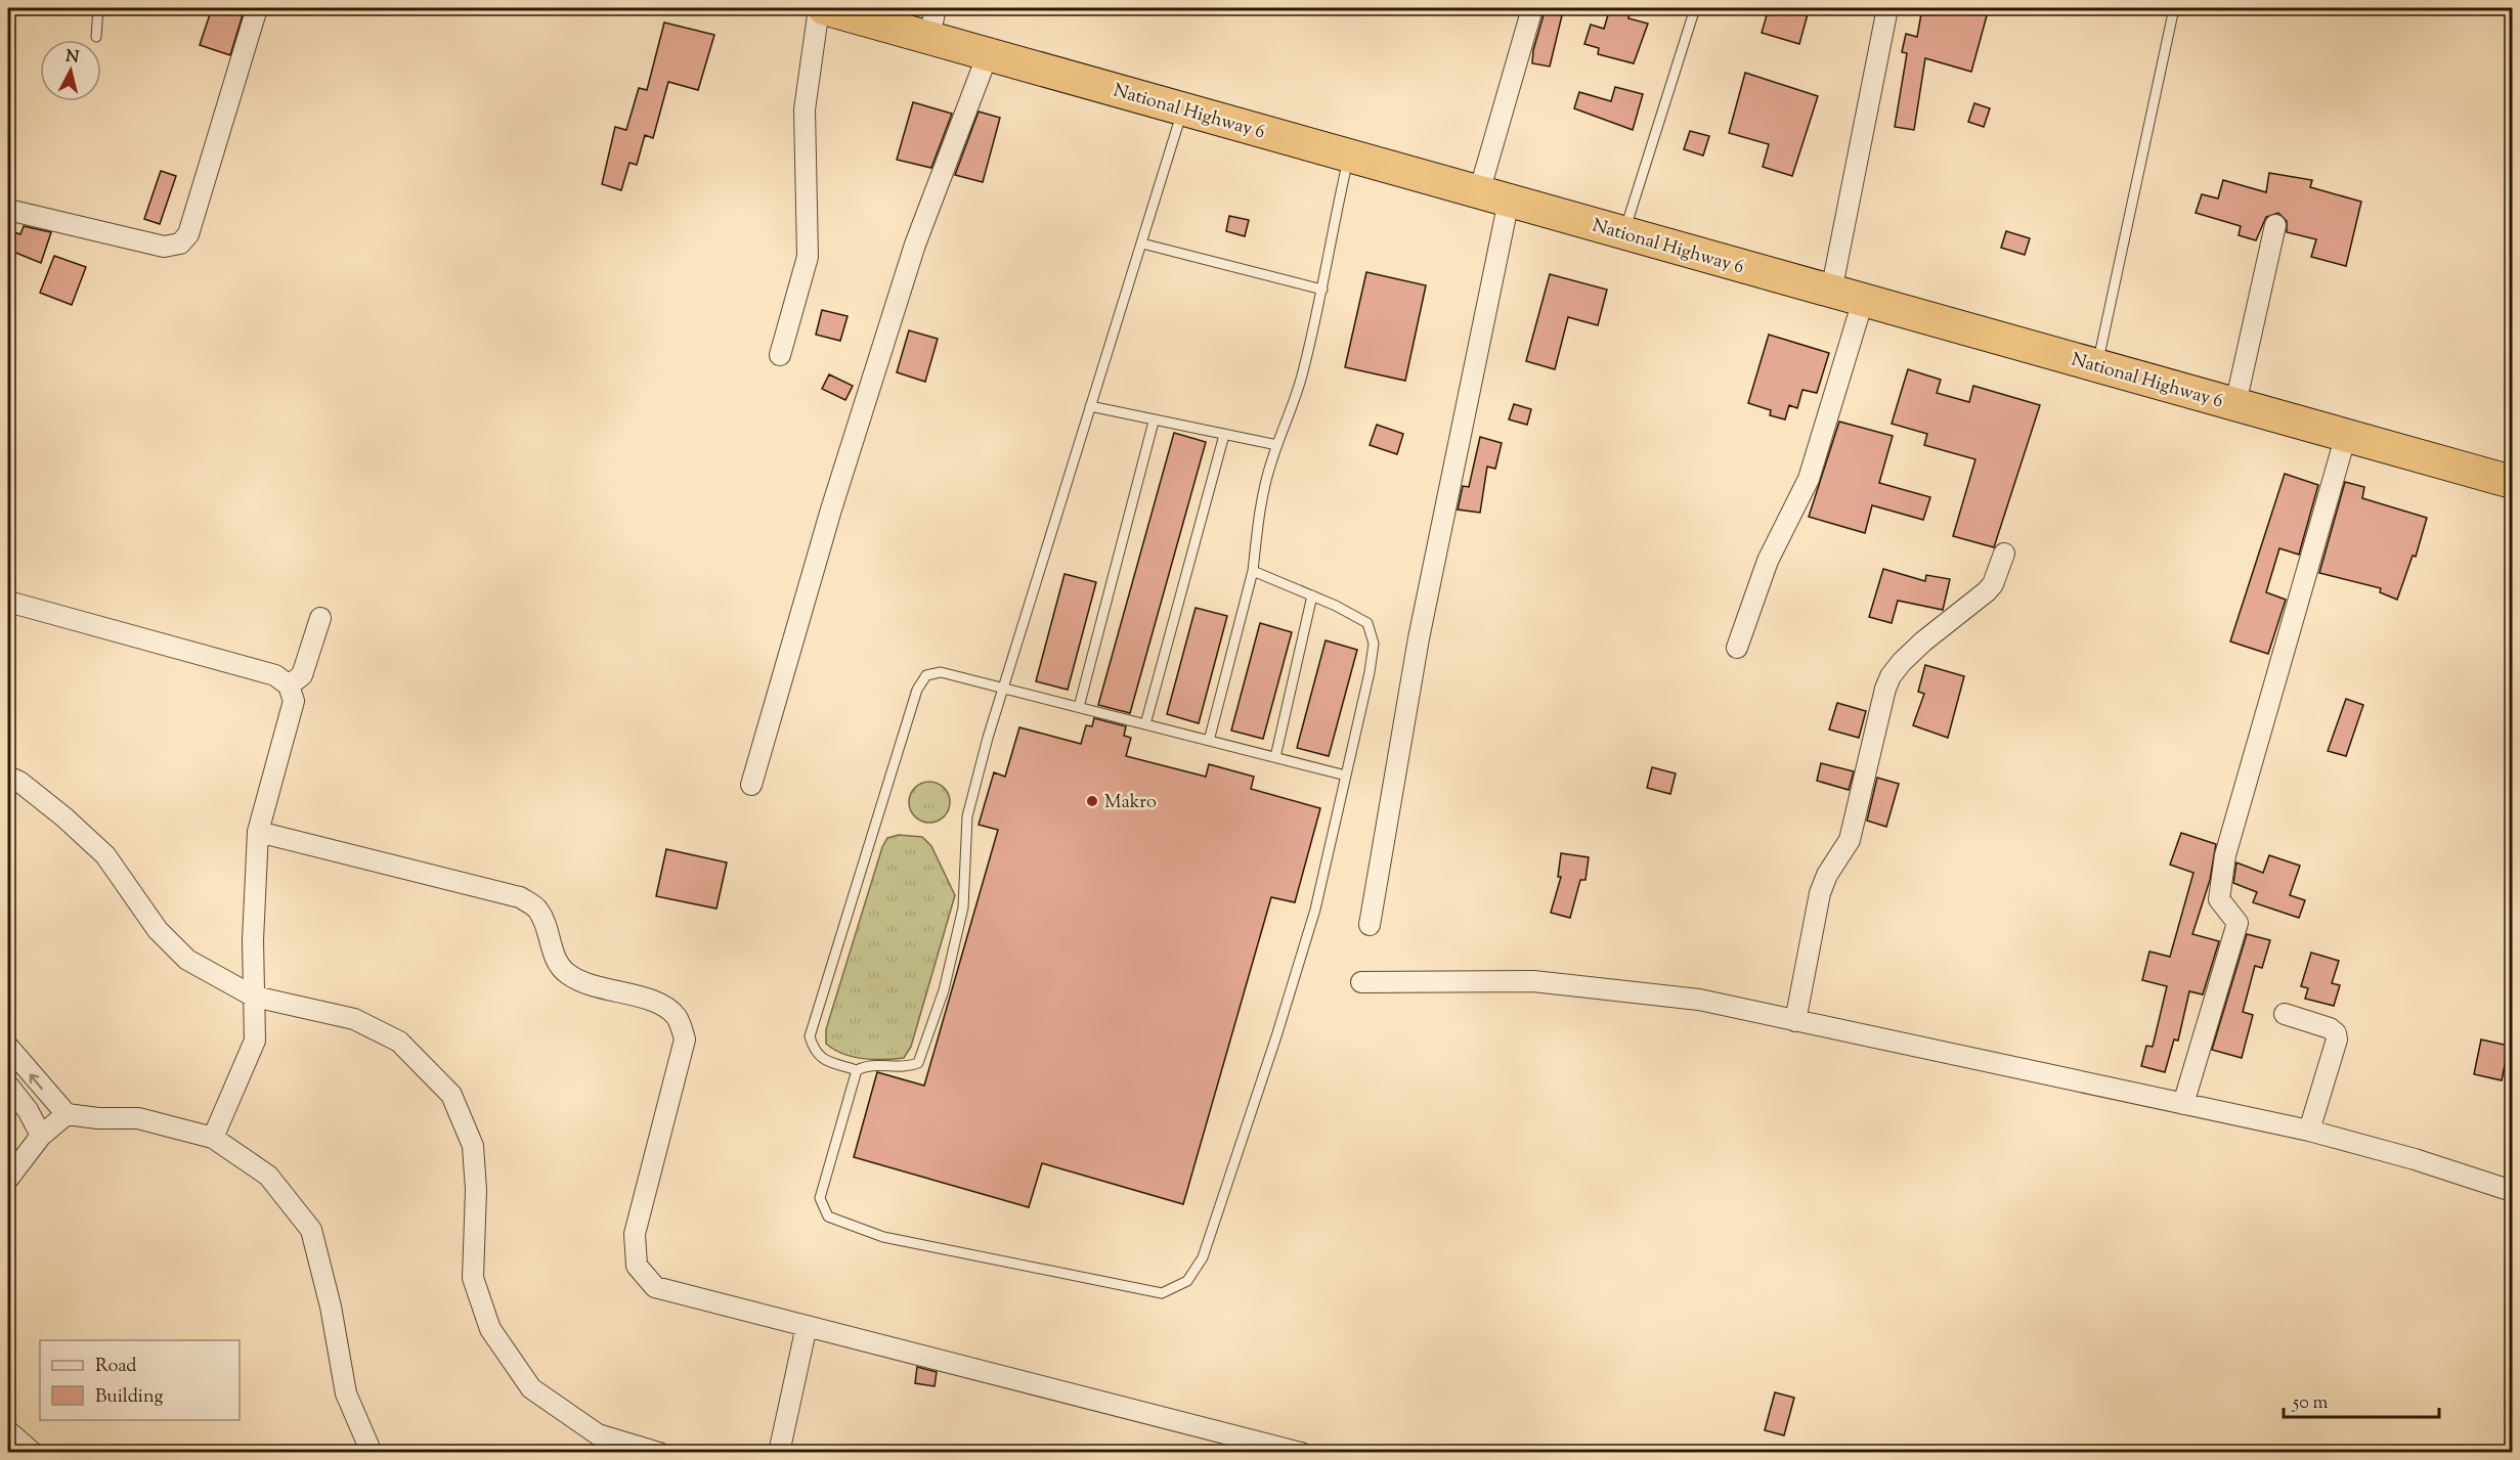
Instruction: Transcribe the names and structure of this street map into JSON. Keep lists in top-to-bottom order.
{
  "streets": {
    "highway": ["National Highway 6"]
  },
  "places": ["Makro"],
  "legend": ["Road", "Building"],
  "scale_bar": "50 m",
  "north": "top"
}
